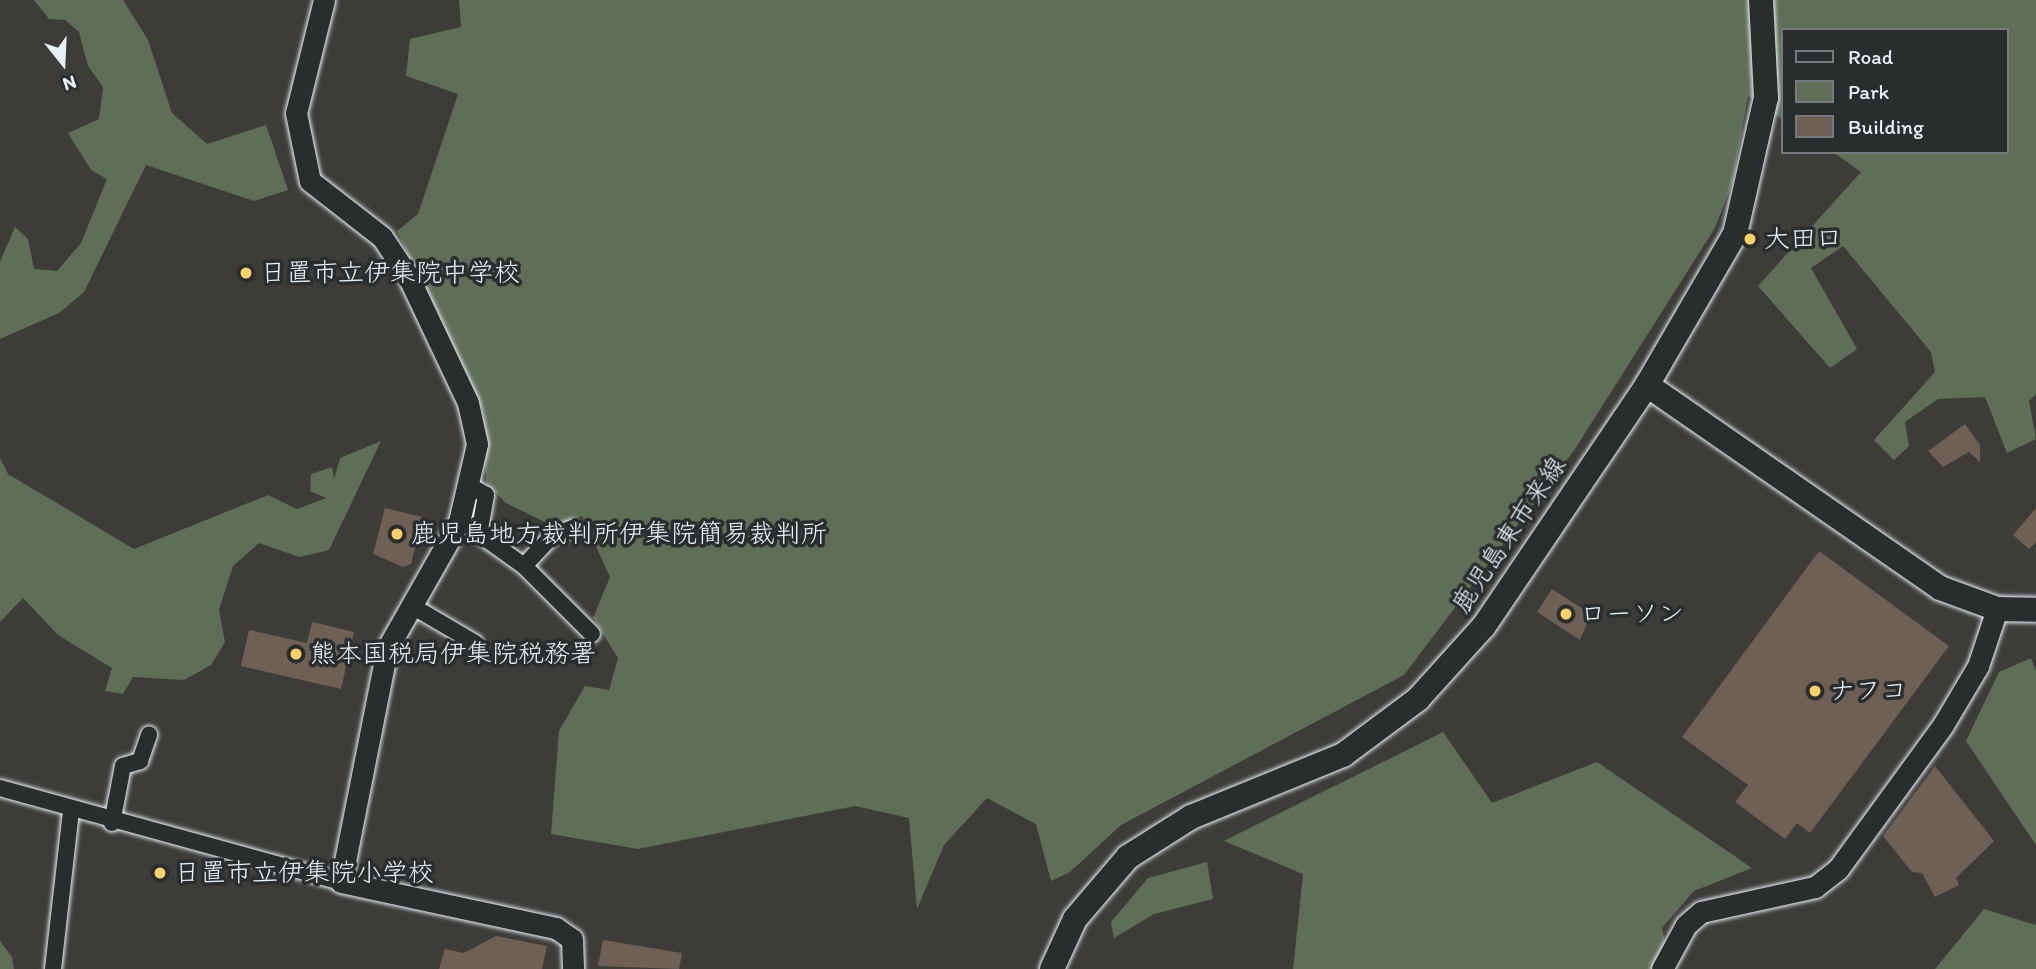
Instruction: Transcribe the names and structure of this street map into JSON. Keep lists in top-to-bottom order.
{
  "streets": {
    "main road": ["鹿児島東市来線"]
  },
  "places": [
    "大田口",
    "日置市立伊集院中学校",
    "鹿児島地方裁判所伊集院簡易裁判所",
    "ローソン",
    "熊本国税局伊集院税務署",
    "ナフコ",
    "日置市立伊集院小学校"
  ],
  "legend": ["Road", "Park", "Building"],
  "north": "bottom"
}
